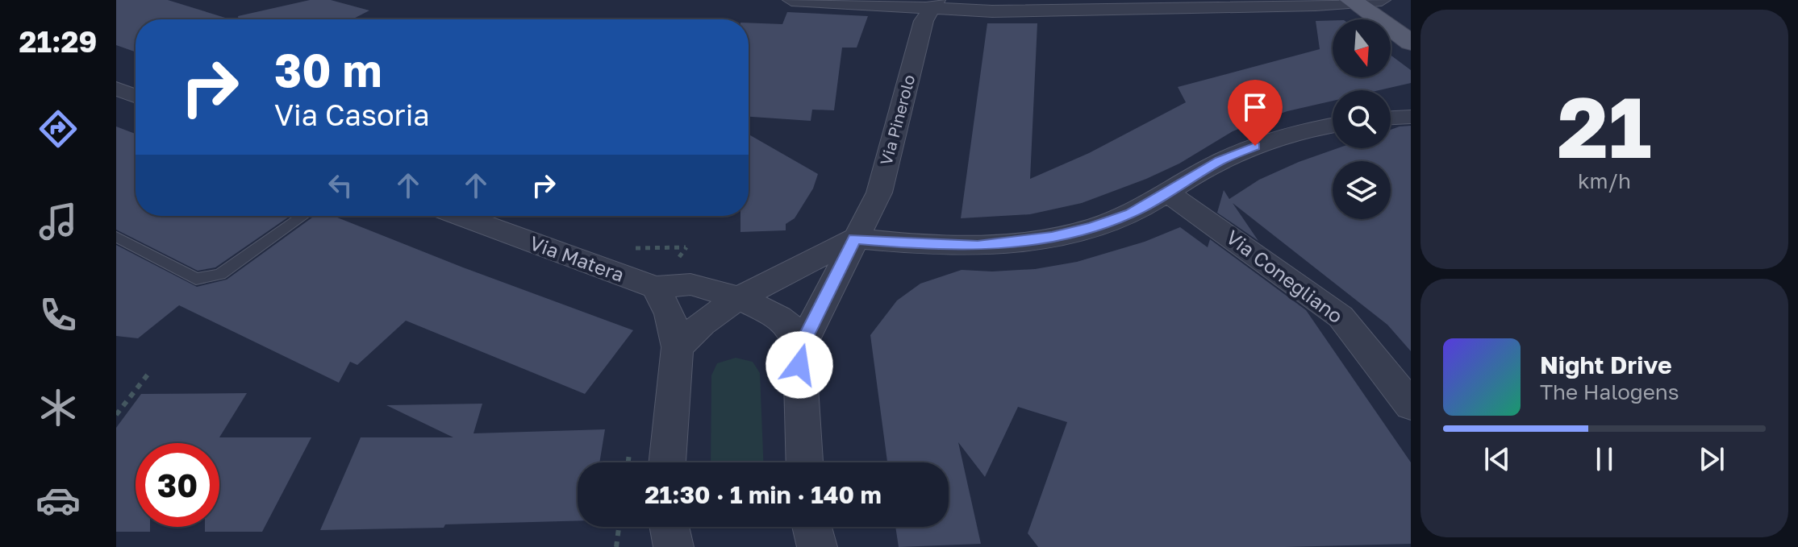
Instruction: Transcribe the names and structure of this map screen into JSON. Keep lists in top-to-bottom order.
{
  "streets": {
    "street": ["Via Pinerolo", "Via Matera", "Via Conegliano"]
  },
  "north": "bottom",
  "page": {
    "tabs": "21:29",
    "tile": ["21", "km/h"],
    "turn": ["30 m", "Via Casoria"],
    "song": ["Night Drive", "The Halogens"],
    "limit": "30",
    "trip": "21:30 · 1 min · 140 m"
  }
}
